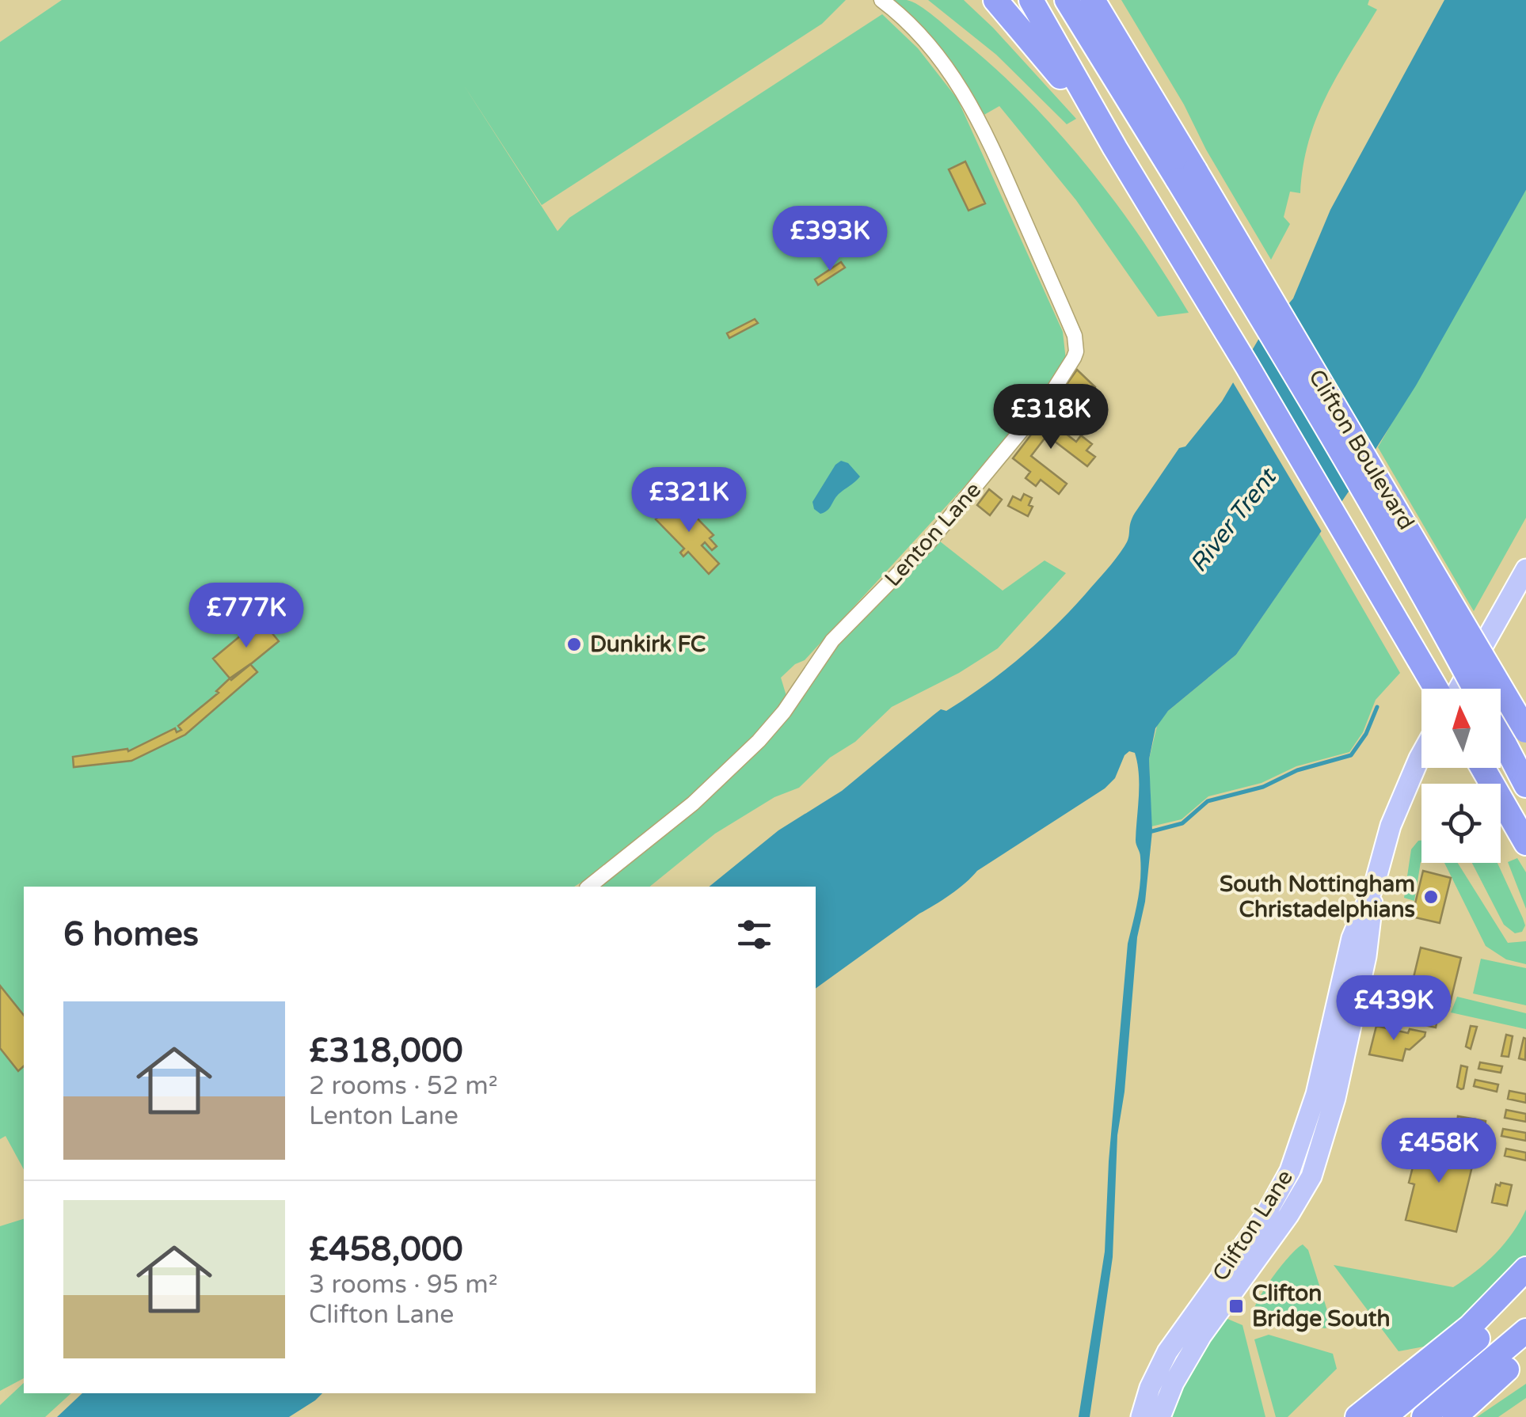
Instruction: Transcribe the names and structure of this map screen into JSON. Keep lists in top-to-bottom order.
{
  "streets": {
    "highway": ["Clifton Boulevard"],
    "main road": ["Clifton Lane"],
    "street": ["Lenton Lane"]
  },
  "water": ["River Trent"],
  "places": {
    "other": ["Dunkirk FC", "South Nottingham Christadelphians"],
    "transit": ["Clifton Bridge South"]
  },
  "north": "top",
  "page": {
    "price": [
      "£393K",
      "£318K",
      "£321K",
      "£777K",
      "£439K",
      "£458K"
    ],
    "heading": "6 homes",
    "list": [
      {
        "name": "£318,000",
        "note": "2 rooms · 52 m² · Lenton Lane"
      },
      {
        "name": "£458,000",
        "note": "3 rooms · 95 m² · Clifton Lane"
      }
    ]
  }
}
